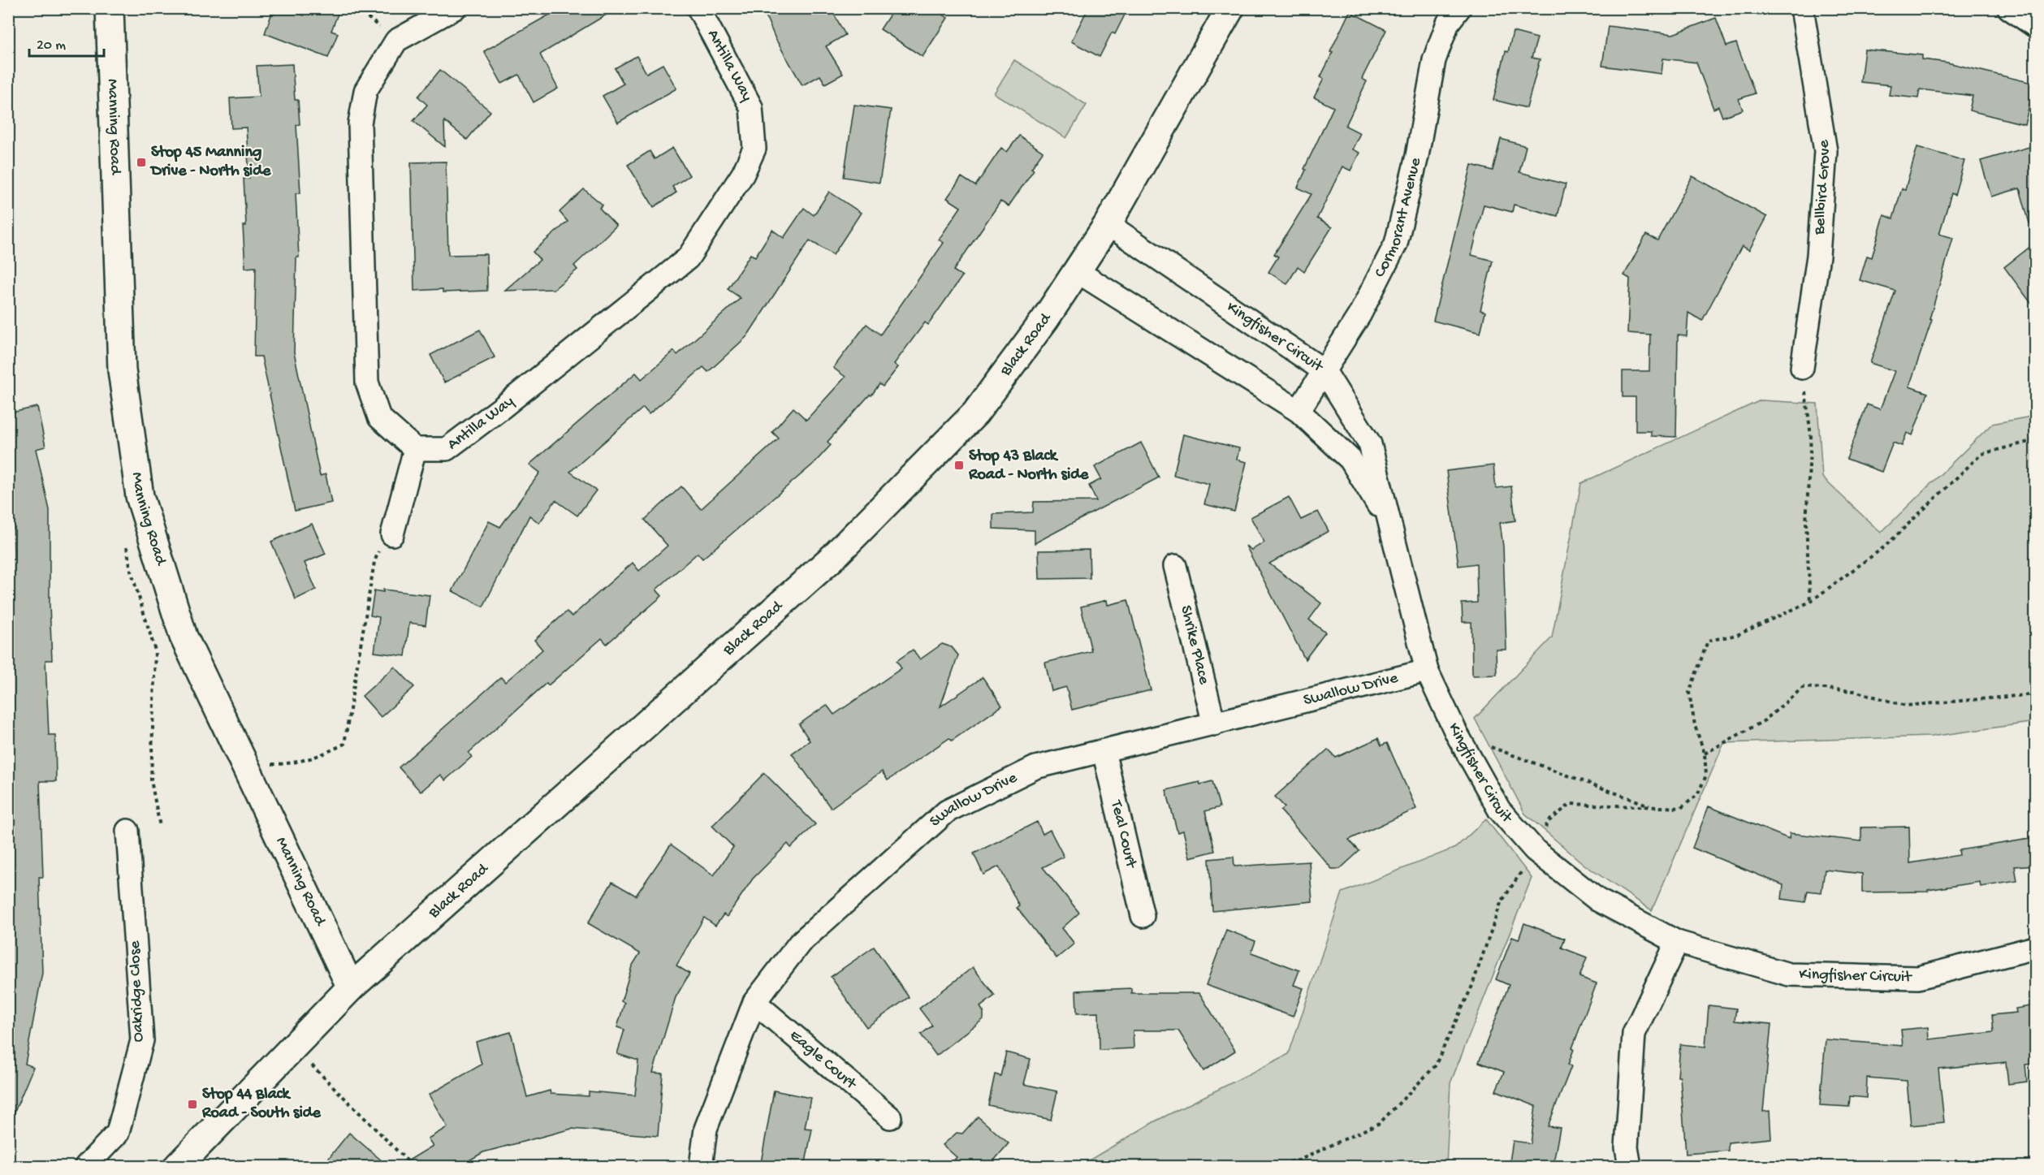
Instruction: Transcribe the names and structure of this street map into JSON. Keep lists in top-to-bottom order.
{
  "streets": {
    "main road": ["Manning Road", "Black Road"],
    "street": [
      "Antilla Way",
      "Bellbird Grove",
      "Cormorant Avenue",
      "Kingfisher Circuit",
      "Shrike Place",
      "Swallow Drive",
      "Teal Court",
      "Oakridge Close",
      "Eagle Court"
    ]
  },
  "crossings": [
    ["Manning Road", "Black Road"],
    ["Cormorant Avenue", "Kingfisher Circuit"],
    ["Kingfisher Circuit", "Black Road"],
    ["Kingfisher Circuit", "Swallow Drive"],
    ["Shrike Place", "Swallow Drive"],
    ["Swallow Drive", "Teal Court"],
    ["Swallow Drive", "Eagle Court"]
  ],
  "places": {
    "transit": ["Stop 45 Manning Drive - North side", "Stop 43 Black Road - North side", "Stop 44 Black Road - South side"]
  },
  "scale_bar": "20 m"
}
